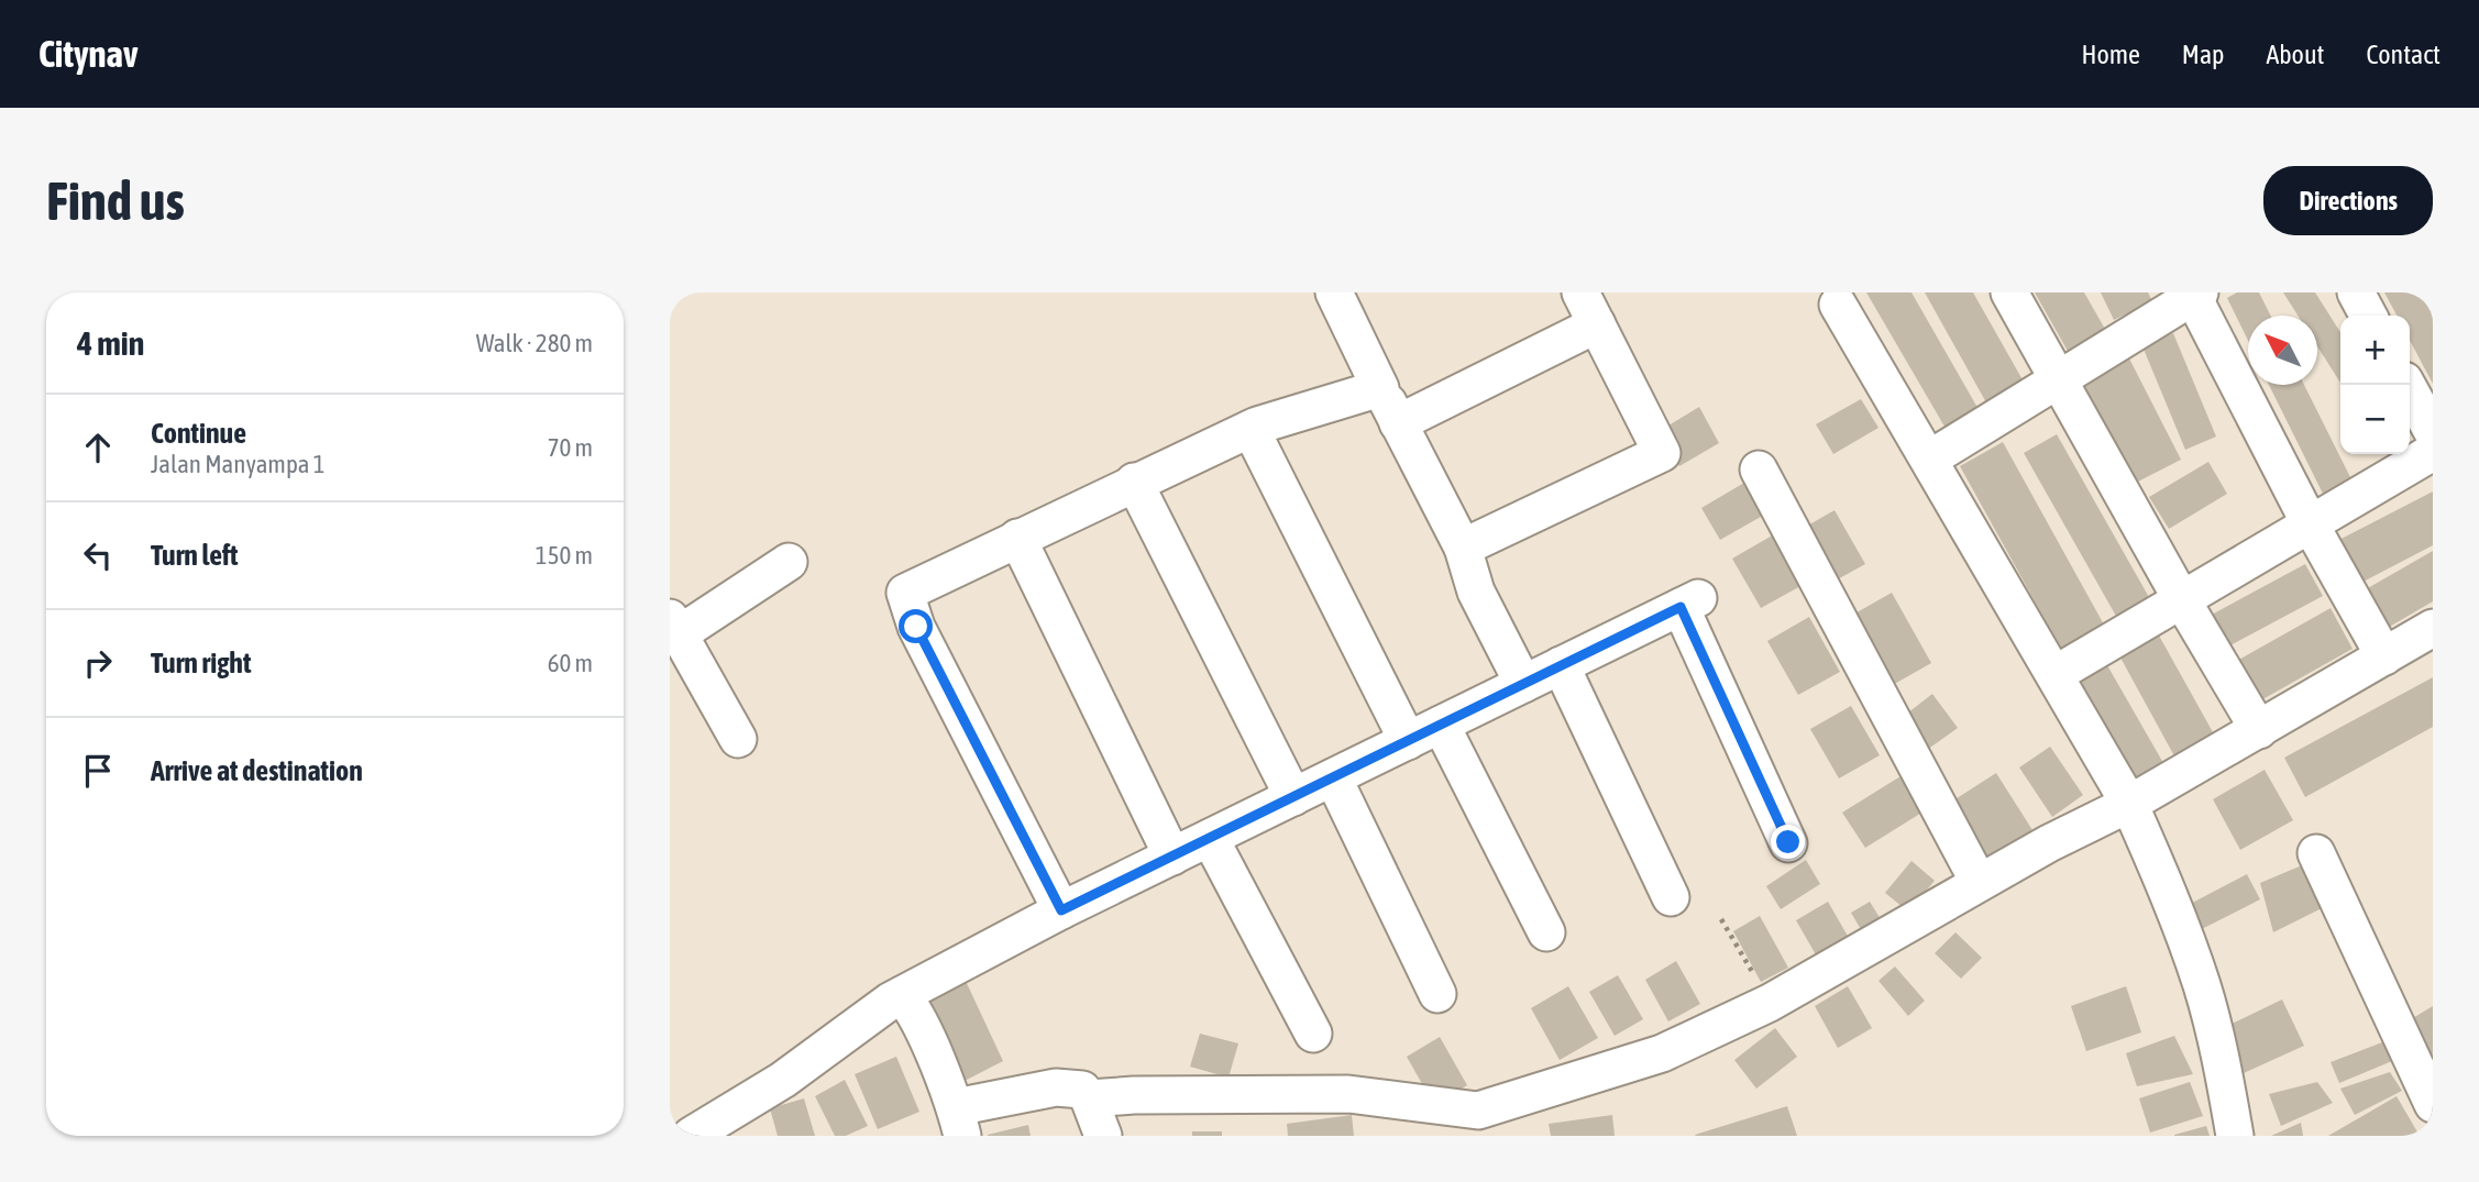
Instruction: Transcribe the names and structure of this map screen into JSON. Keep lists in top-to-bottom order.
{
  "north": "top left",
  "page": {
    "header": "Citynav",
    "nav": [
      "Home",
      "Map",
      "About",
      "Contact"
    ],
    "buttons": "Directions",
    "title": "Find us",
    "heading": ["4 min", "Walk · 280 m"],
    "map_buttons": ["+", "−"],
    "list": [
      ["Continue", "Jalan Manyampa 1", "70 m"],
      ["Turn left", "150 m"],
      ["Turn right", "60 m"],
      "Arrive at destination"
    ]
  }
}
